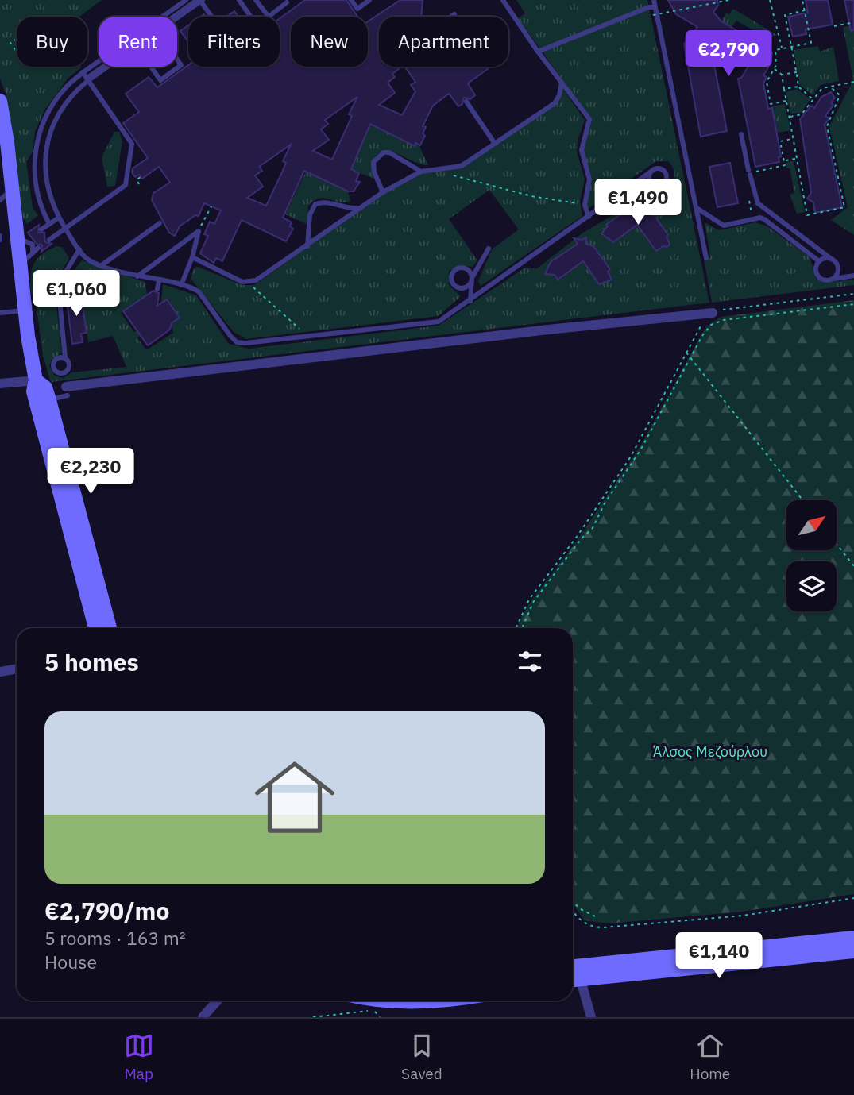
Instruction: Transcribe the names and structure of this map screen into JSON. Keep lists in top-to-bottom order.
{
  "parks": ["Άλσος Μεζούρλου"],
  "north": "top right",
  "page": {
    "chip": [
      "Buy",
      "Rent",
      "Filters",
      "New",
      "Apartment"
    ],
    "price": [
      "€2,790",
      "€1,490",
      "€1,060",
      "€2,230",
      "€1,140"
    ],
    "heading": "5 homes",
    "list": [
      {
        "name": "€2,790/mo",
        "note": "5 rooms · 163 m² · House"
      }
    ],
    "tabs": ["Map", "Saved", "Home"]
  }
}
